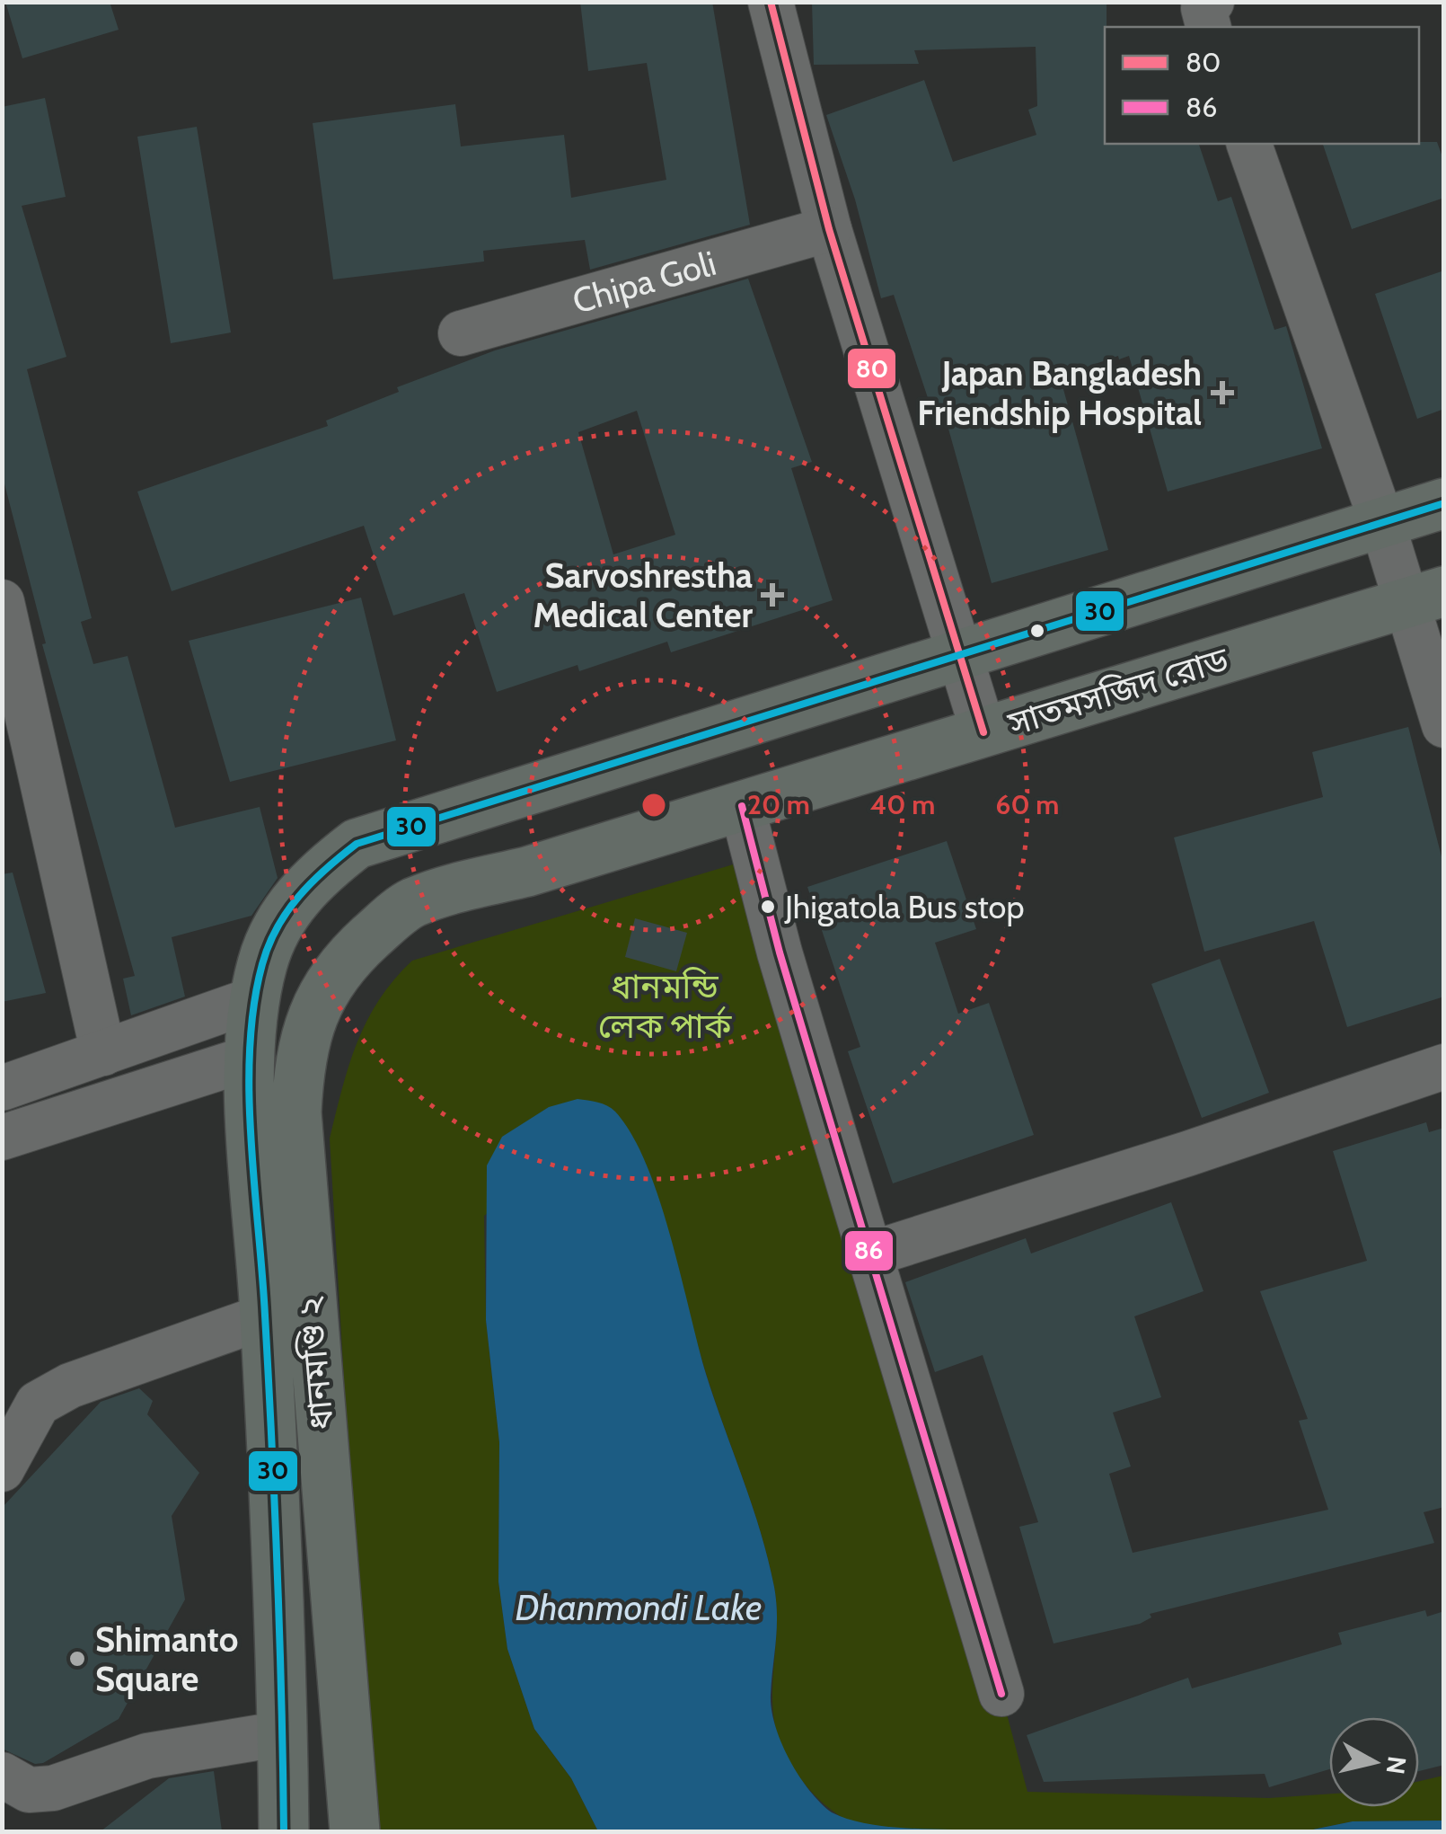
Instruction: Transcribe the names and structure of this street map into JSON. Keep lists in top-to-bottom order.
{
  "streets": {
    "main road": ["সাতমসজিদ রোড", "ধানমণ্ডি ২"],
    "street": ["Chipa Goli"]
  },
  "crossings": [
    ["সাতমসজিদ রোড", "ধানমণ্ডি ২"]
  ],
  "water": ["Dhanmondi Lake"],
  "parks": ["ধানমন্ডি লেক পার্ক"],
  "places": {
    "health": ["Japan Bangladesh Friendship Hospital", "Sarvoshrestha Medical Center"],
    "other": ["Jhigatola Bus stop", "Shimanto Square"]
  },
  "lines": ["transit line 80", "transit line 30", "transit line 86"],
  "legend": ["80", "86"],
  "north": "right",
  "rings": ["20 m", "40 m", "60 m"]
}
